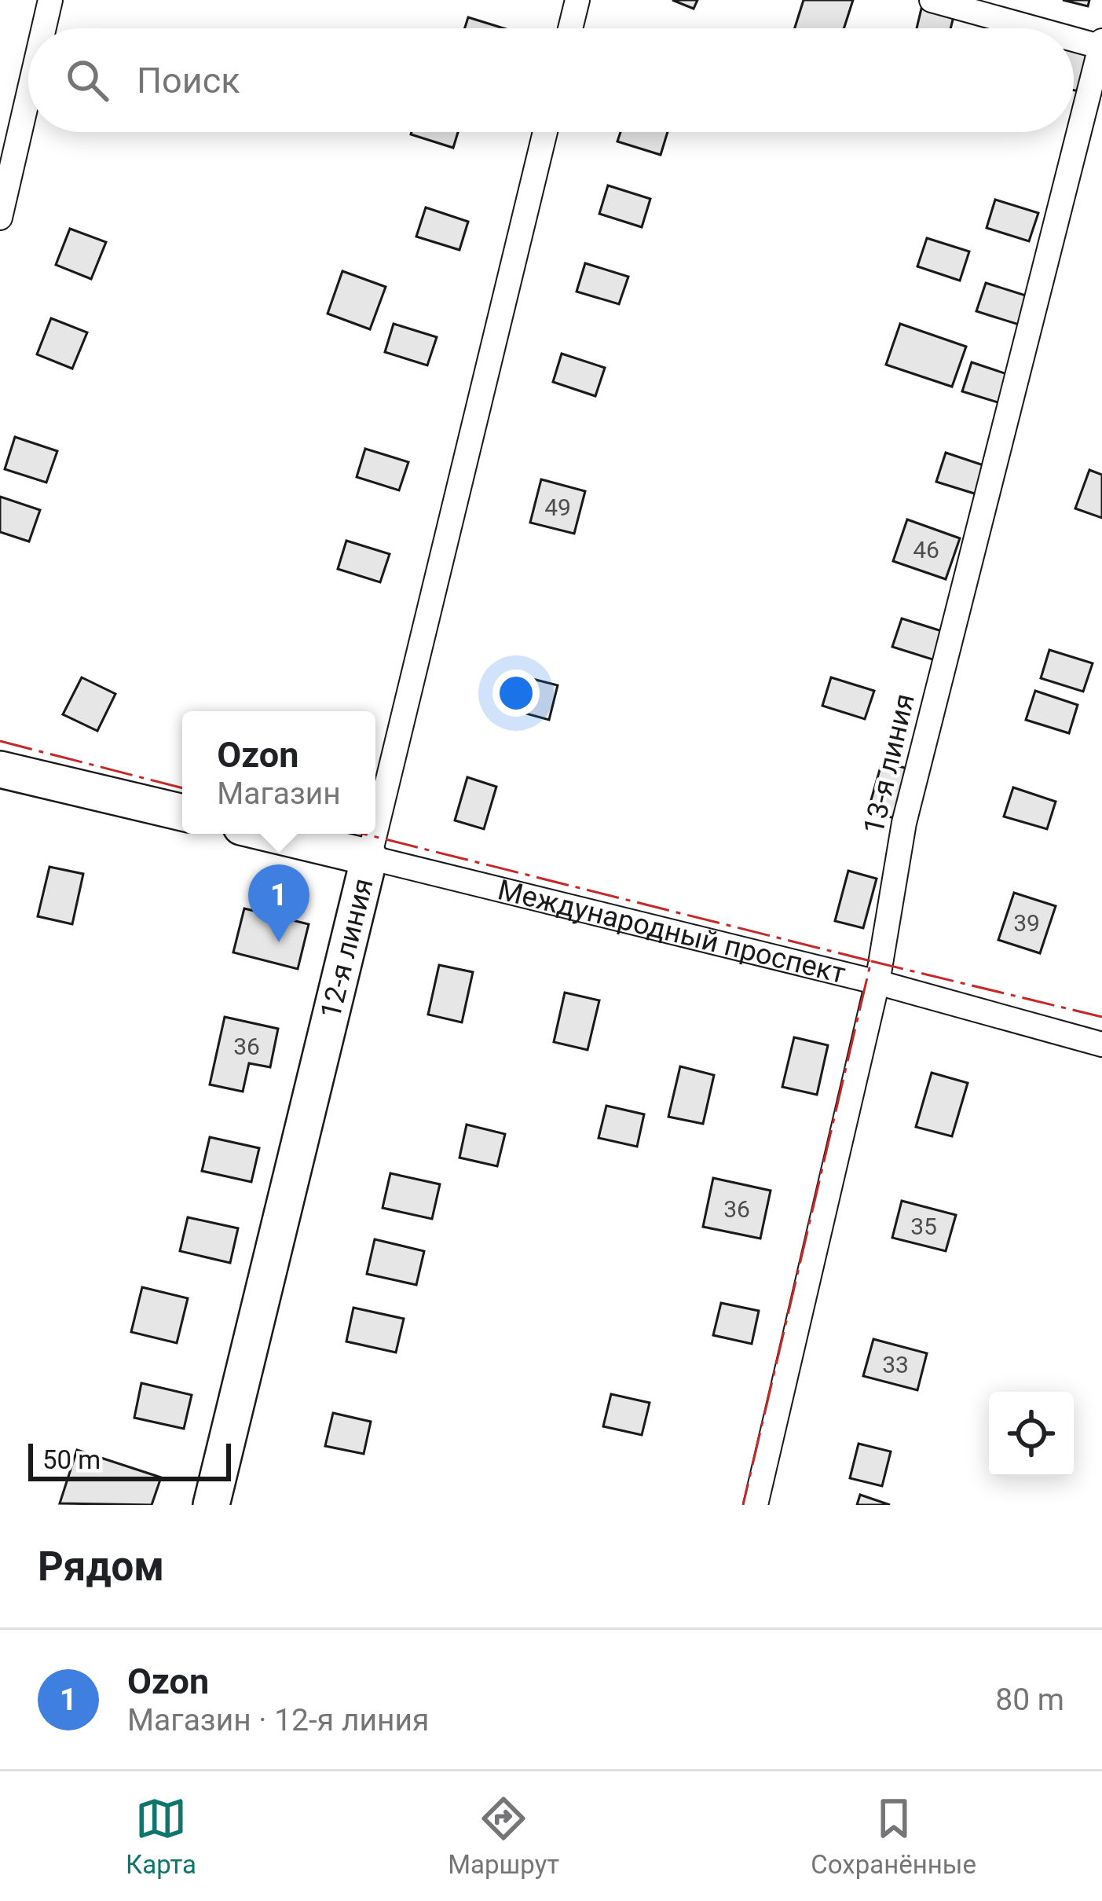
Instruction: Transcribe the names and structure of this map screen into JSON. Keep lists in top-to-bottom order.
{
  "streets": {
    "street": ["13-я линия", "Международный проспект", "12-я линия"]
  },
  "crossings": [
    ["13-я линия", "Международный проспект"],
    ["Международный проспект", "12-я линия"]
  ],
  "house_numbers": [
    "49",
    "46",
    "39",
    "36",
    "36",
    "35",
    "33"
  ],
  "scale_bar": "50 m",
  "page": {
    "search": "Поиск",
    "popup": ["Ozon", "Магазин"],
    "pins": "1",
    "scale": "50 m",
    "heading": "Рядом",
    "list": [
      {
        "mark": "1",
        "name": "Ozon",
        "note": "Магазин · 12-я линия",
        "value": "80 m"
      }
    ],
    "nav": ["Карта", "Маршрут", "Сохранённые"]
  }
}
